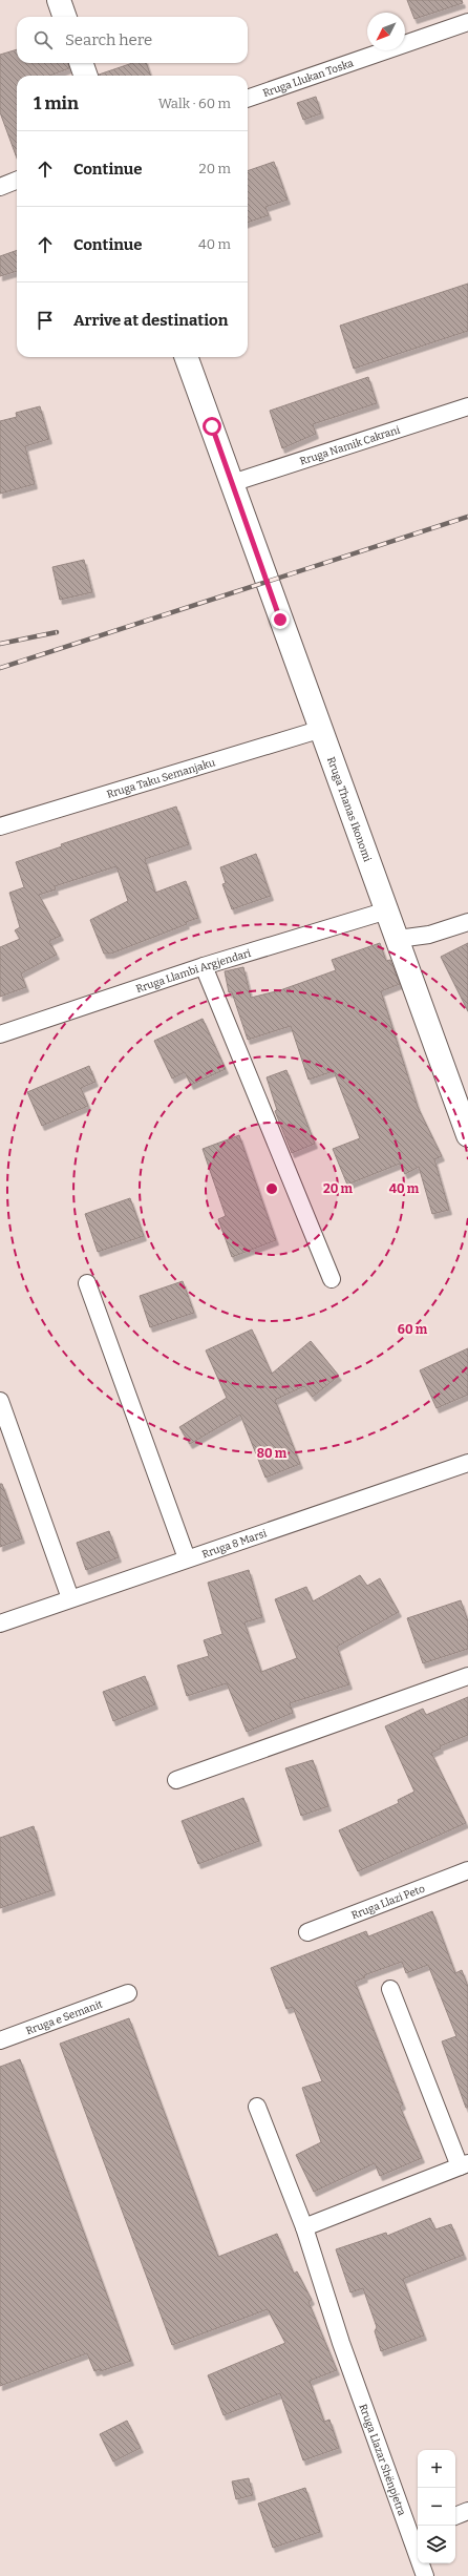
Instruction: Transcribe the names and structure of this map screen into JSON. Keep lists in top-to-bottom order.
{
  "streets": {
    "street": [
      "Rruga Llukan Toska",
      "Rruga Namik Cakrani",
      "Rruga Taku Semanjaku",
      "Rruga Thanas Ikonomi",
      "Rruga Llambi Argjendari",
      "Rruga 8 Marsi",
      "Rruga Llazi Peto",
      "Rruga e Semanit",
      "Rruga Llazar Shënpjetra"
    ]
  },
  "crossings": [
    ["Rruga Namik Cakrani", "Rruga Thanas Ikonomi"],
    ["Rruga Taku Semanjaku", "Rruga Thanas Ikonomi"],
    ["Rruga Thanas Ikonomi", "Rruga Llambi Argjendari"]
  ],
  "north": "bottom left",
  "page": {
    "search": "Search here",
    "heading": ["1 min", "Walk · 60 m"],
    "list": [
      ["Continue", "20 m"],
      ["Continue", "40 m"],
      "Arrive at destination"
    ],
    "map_buttons": ["+", "−"]
  },
  "rings": [
    "20 m",
    "40 m",
    "60 m",
    "80 m"
  ]
}
